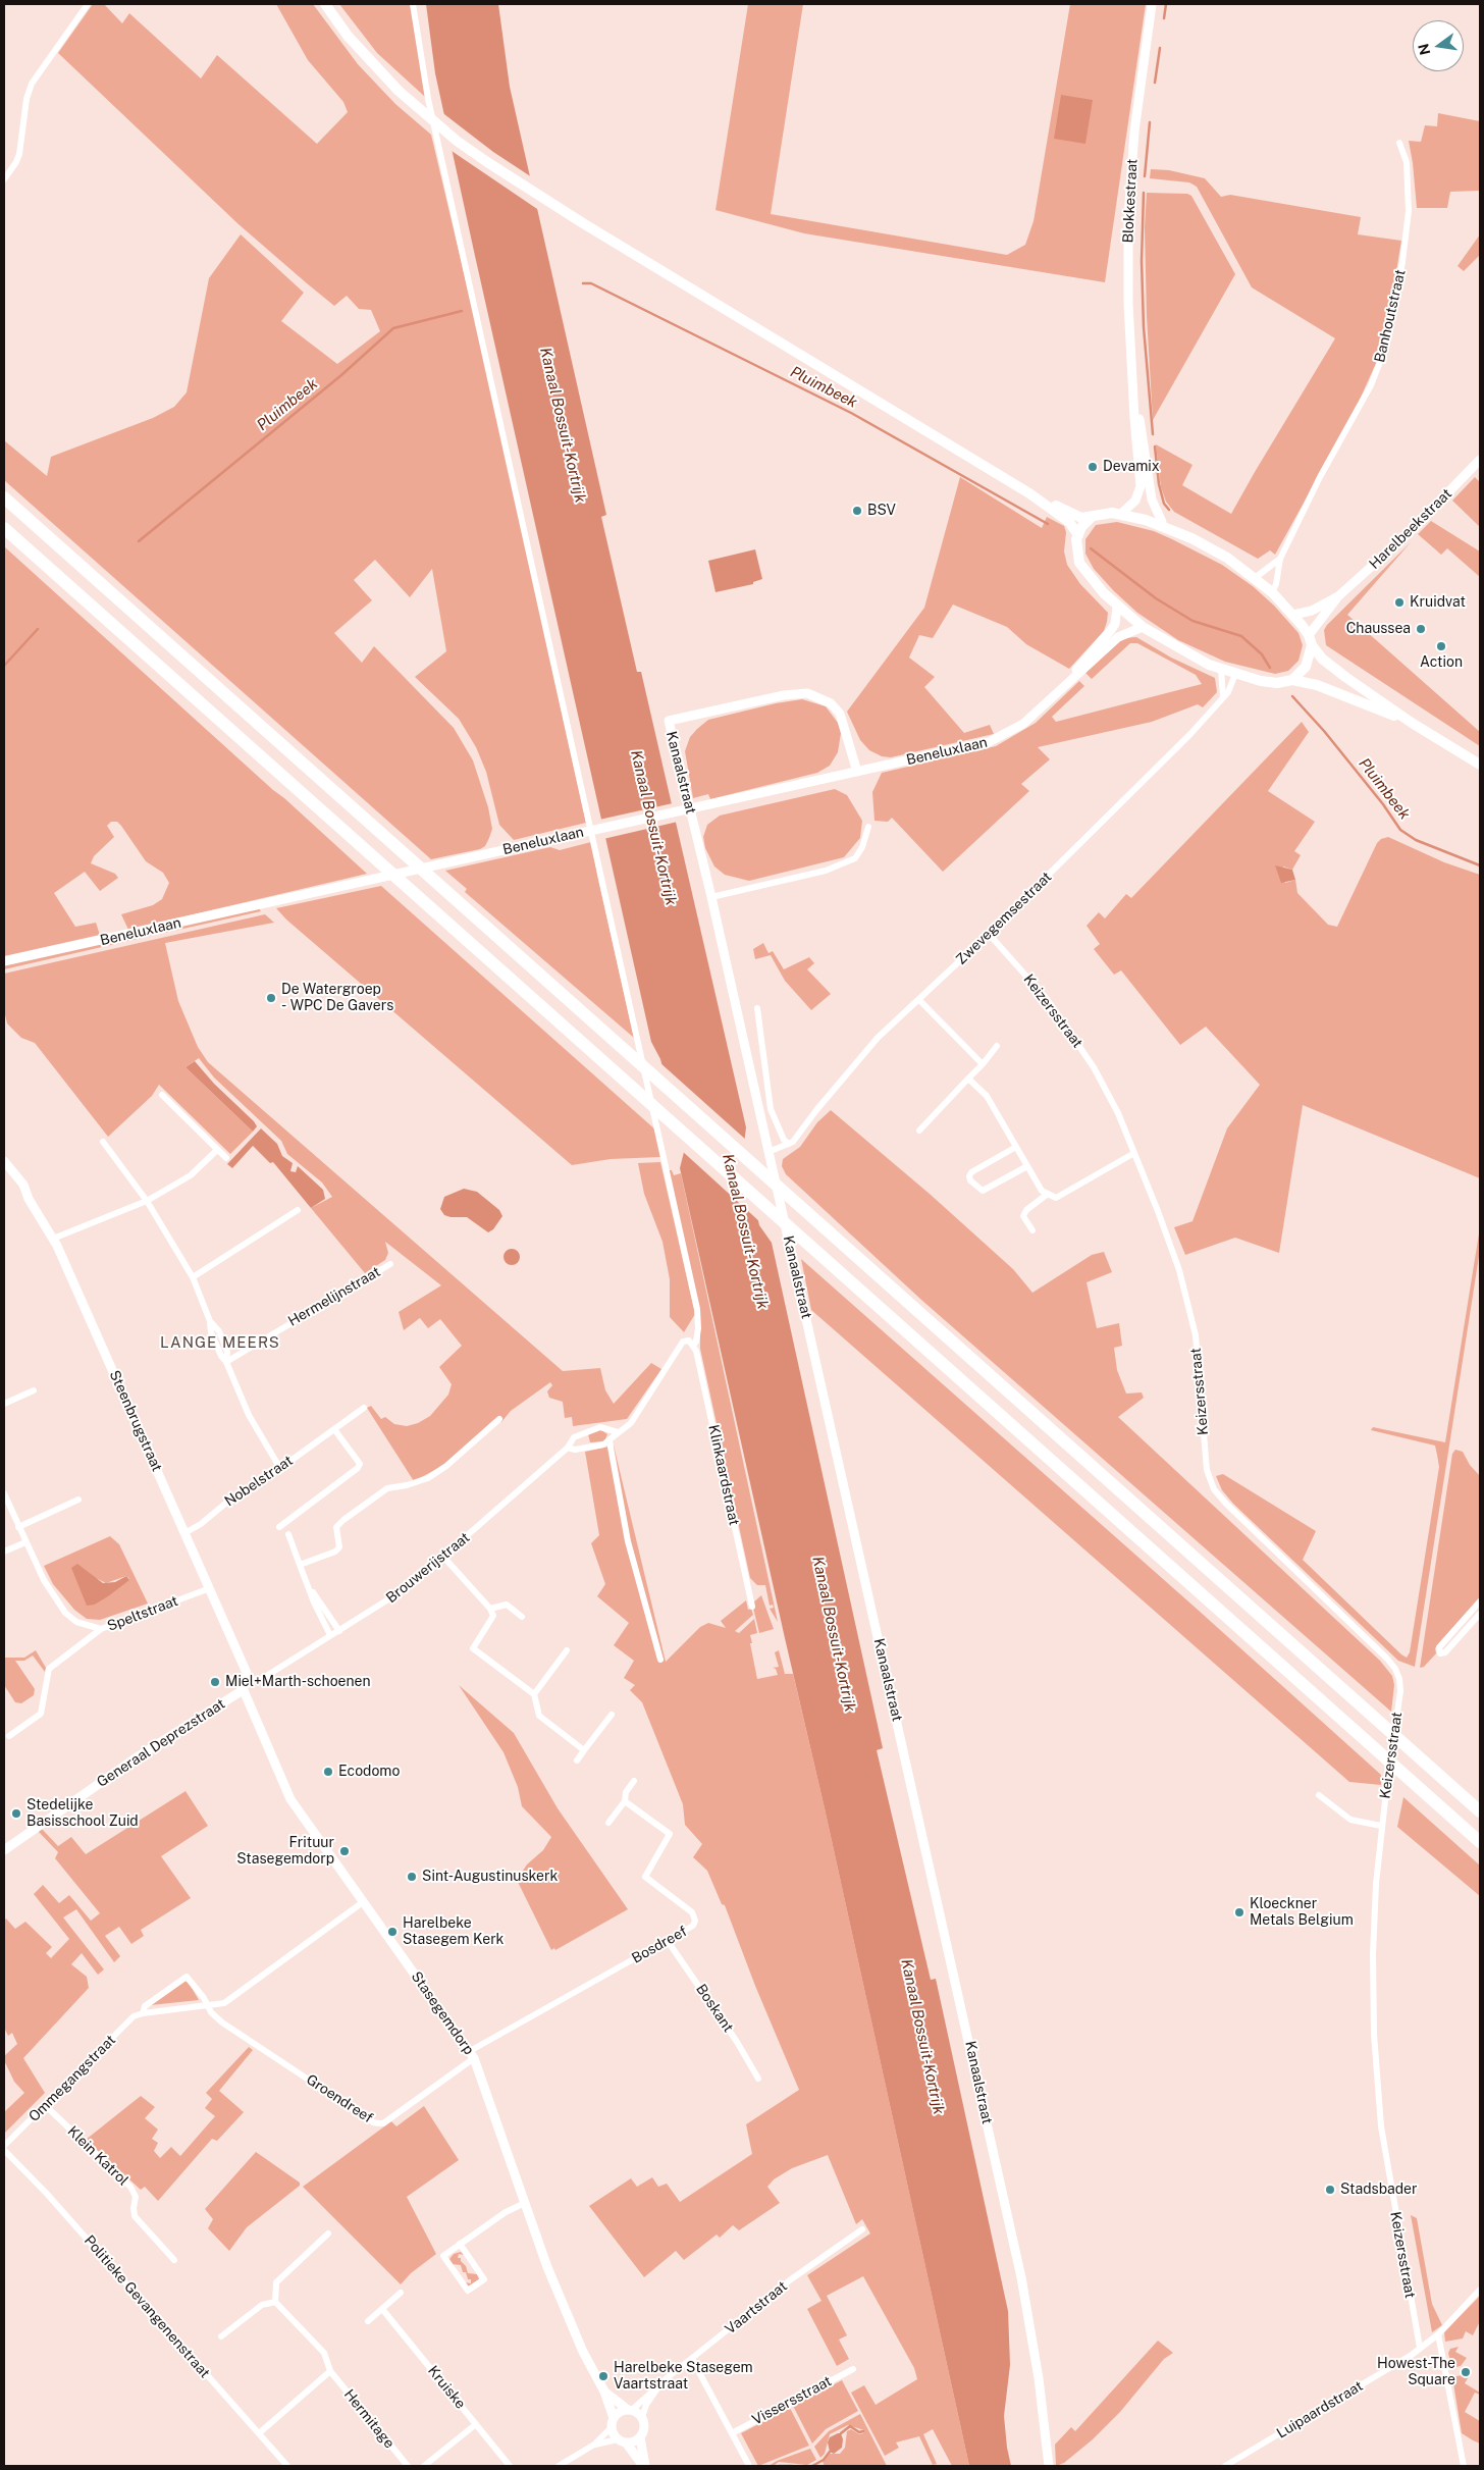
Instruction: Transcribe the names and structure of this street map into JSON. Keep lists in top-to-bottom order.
{
  "streets": {
    "street": [
      "Blokkestraat",
      "Banhoutstraat",
      "Harelbeekstraat",
      "Beneluxlaan",
      "Kanaalstraat",
      "Zwevegemsestraat",
      "Keizersstraat",
      "Hermelijnstraat",
      "Steenbrugstraat",
      "Klinkaardstraat",
      "Nobelstraat",
      "Brouwerijstraat",
      "Speltstraat",
      "Generaal Deprezstraat",
      "Bosdreef",
      "Boskant",
      "Stasegemdorp",
      "Ommegangstraat",
      "Groendreef",
      "Klein Katrol",
      "Politieke Gevangenenstraat",
      "Vaartstraat",
      "Kruiske",
      "Vissersstraat",
      "Luipaardstraat",
      "Hermitage"
    ]
  },
  "crossings": [
    ["Beneluxlaan", "Kanaalstraat"],
    ["Kanaalstraat", "Zwevegemsestraat"],
    ["Zwevegemsestraat", "Keizersstraat"],
    ["Keizersstraat", "Luipaardstraat"],
    ["Steenbrugstraat", "Nobelstraat"],
    ["Steenbrugstraat", "Brouwerijstraat"],
    ["Steenbrugstraat", "Speltstraat"],
    ["Generaal Deprezstraat", "Stasegemdorp"],
    ["Bosdreef", "Boskant"],
    ["Bosdreef", "Stasegemdorp"],
    ["Bosdreef", "Groendreef"],
    ["Stasegemdorp", "Ommegangstraat"],
    ["Stasegemdorp", "Groendreef"],
    ["Stasegemdorp", "Vaartstraat"],
    ["Ommegangstraat", "Groendreef"],
    ["Ommegangstraat", "Klein Katrol"]
  ],
  "districts": ["LANGE MEERS"],
  "water": ["Pluimbeek", "Kanaal Bossuit-Kortrijk"],
  "places": [
    "Devamix",
    "BSV",
    "Kruidvat",
    "Chaussea",
    "Action",
    "De Watergroep - WPC De Gavers",
    "Miel+Marth-schoenen",
    "Ecodomo",
    "Stedelijke Basisschool Zuid",
    "Frituur Stasegemdorp",
    "Sint-Augustinuskerk",
    "Kloeckner Metals Belgium",
    "Harelbeke Stasegem Kerk",
    "Stadsbader",
    "Howest-The Square",
    "Harelbeke Stasegem Vaartstraat"
  ],
  "north": "left"
}
